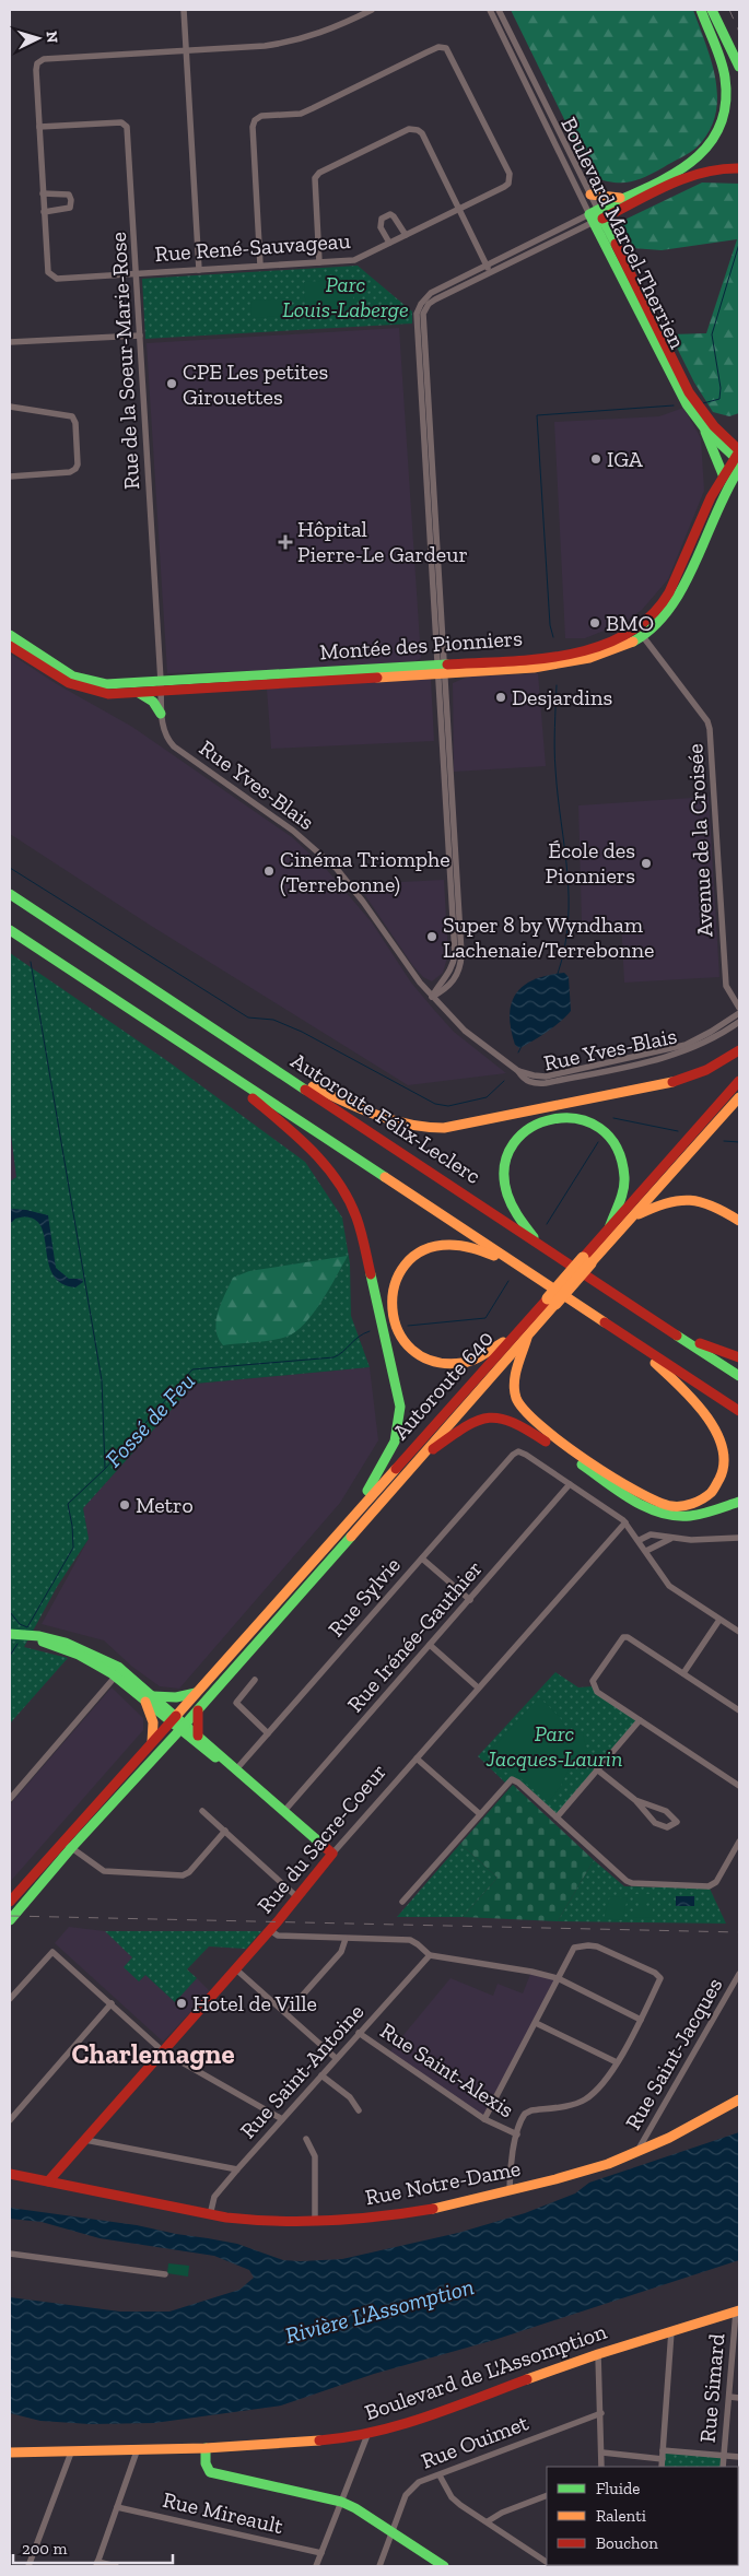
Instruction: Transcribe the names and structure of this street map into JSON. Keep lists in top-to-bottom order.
{
  "streets": {
    "main road": [
      "Boulevard Marcel-Therrien",
      "Montée des Pionniers",
      "Autoroute Félix-Leclerc",
      "Autoroute 640",
      "Rue du Sacre-Coeur",
      "Rue Notre-Dame",
      "Boulevard de L'Assomption"
    ],
    "street": [
      "Rue René-Sauvageau",
      "Rue de la Soeur-Marie-Rose",
      "Rue Yves-Blais",
      "Avenue de la Croisée",
      "Rue Sylvie",
      "Rue Irénée-Gauthier",
      "Rue Saint-Jacques",
      "Rue Saint-Alexis",
      "Rue Saint-Antoine",
      "Rue Simard",
      "Rue Ouimet",
      "Rue Mireault"
    ]
  },
  "crossings": [
    ["Boulevard Marcel-Therrien", "Montée des Pionniers"],
    ["Rue René-Sauvageau", "Rue de la Soeur-Marie-Rose"],
    ["Rue de la Soeur-Marie-Rose", "Montée des Pionniers"],
    ["Rue de la Soeur-Marie-Rose", "Rue Yves-Blais"],
    ["Montée des Pionniers", "Rue Yves-Blais"],
    ["Montée des Pionniers", "Avenue de la Croisée"],
    ["Rue Sylvie", "Rue Irénée-Gauthier"],
    ["Rue du Sacre-Coeur", "Rue Notre-Dame"],
    ["Rue Saint-Jacques", "Rue Notre-Dame"],
    ["Rue Saint-Alexis", "Rue Saint-Antoine"],
    ["Rue Saint-Antoine", "Rue Notre-Dame"],
    ["Boulevard de L'Assomption", "Rue Simard"]
  ],
  "districts": ["Charlemagne"],
  "water": ["Fossé de Feu", "Rivière L'Assomption"],
  "parks": ["Parc Louis-Laberge", "Parc Jacques-Laurin"],
  "places": {
    "other": [
      "CPE Les petites Girouettes",
      "IGA",
      "BMO",
      "Desjardins",
      "École des Pionniers",
      "Cinéma Triomphe (Terrebonne)",
      "Super 8 by Wyndham Lachenaie/Terrebonne",
      "Metro",
      "Hotel de Ville"
    ],
    "health": ["Hôpital Pierre-Le Gardeur"]
  },
  "legend": ["Fluide", "Ralenti", "Bouchon"],
  "scale_bar": "200 m",
  "north": "right"
}
